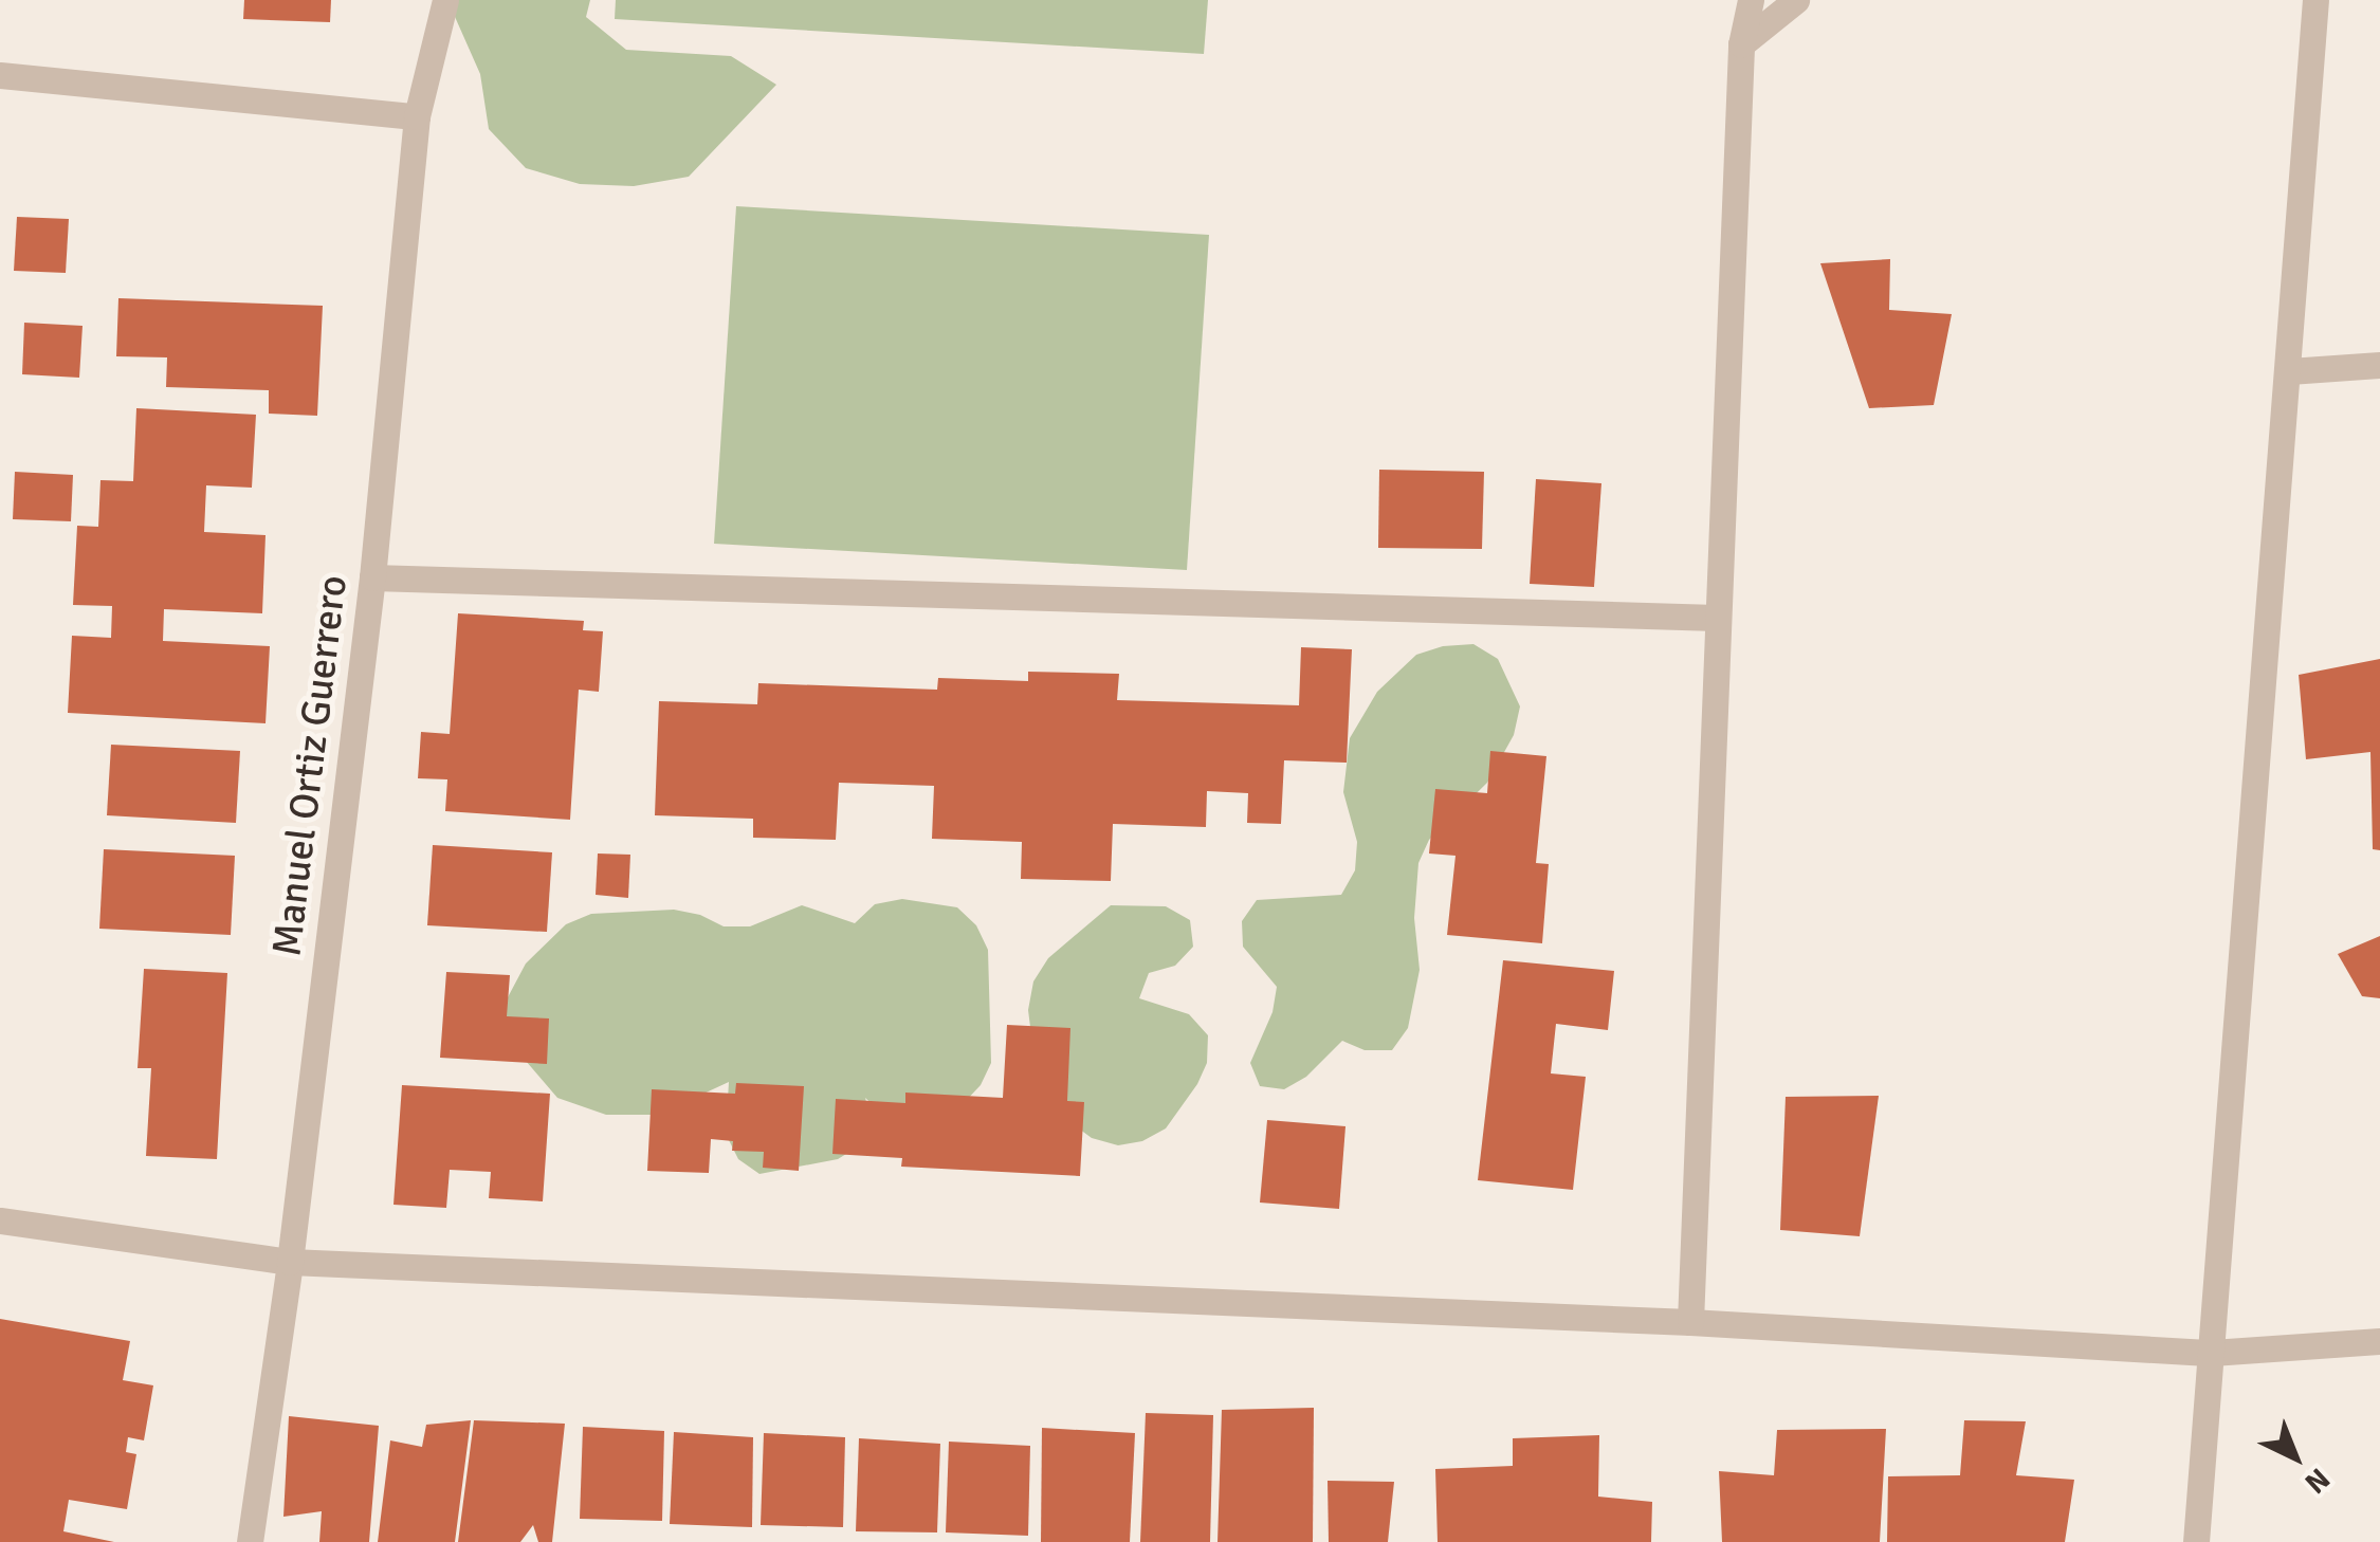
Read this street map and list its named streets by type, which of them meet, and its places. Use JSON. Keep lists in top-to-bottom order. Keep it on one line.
{"streets":{"street":["Manuel Ortiz Guerrero"]},"north":"bottom right"}
